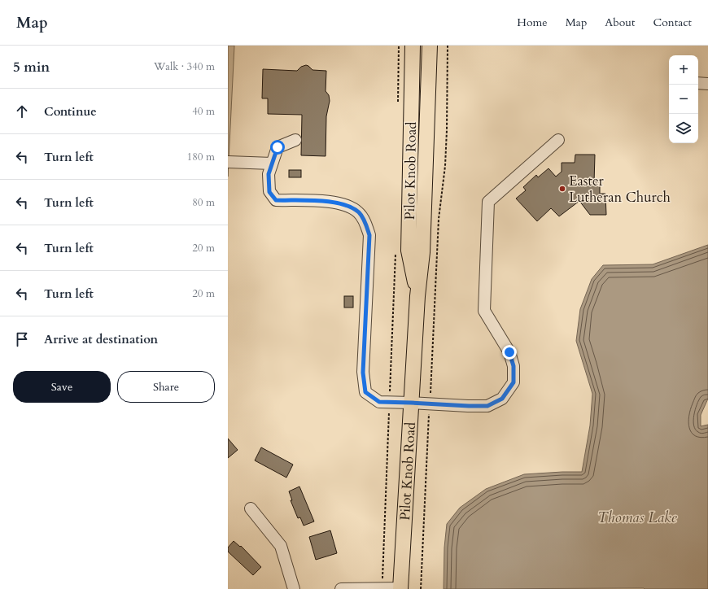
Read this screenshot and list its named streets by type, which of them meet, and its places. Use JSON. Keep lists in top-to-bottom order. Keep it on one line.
{"streets":{"main road":["Pilot Knob Road"]},"water":["Thomas Lake"],"places":["Easter Lutheran Church"],"page":{"header":"Map","nav":["Home","Map","About","Contact"],"heading":["5 min","Walk · 340 m"],"map_buttons":["+","−"],"list":[["Continue","40 m"],["Turn left","180 m"],["Turn left","80 m"],["Turn left","20 m"],["Turn left","20 m"],"Arrive at destination"],"buttons":["Save","Share"]}}
